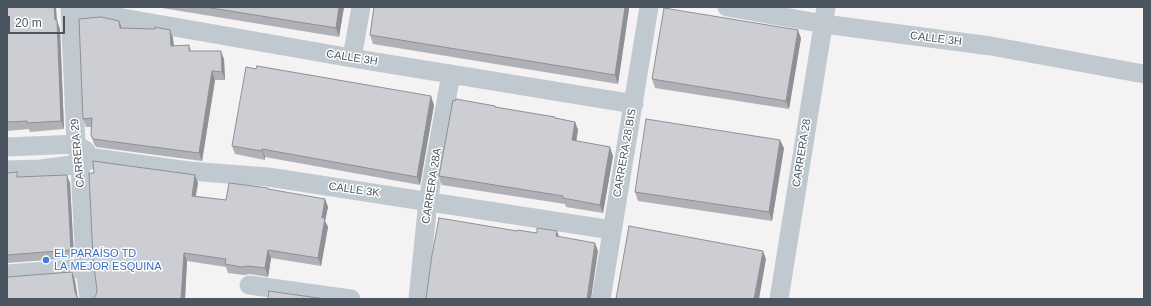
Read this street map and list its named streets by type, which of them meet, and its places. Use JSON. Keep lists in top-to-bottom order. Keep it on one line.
{"streets":{"street":["CALLE 3H","CARRERA 29","CARRERA 28 BIS","CARRERA 28","CARRERA 28A","CALLE 3K"]},"crossings":[["CALLE 3H","CARRERA 29"],["CALLE 3H","CARRERA 28 BIS"],["CALLE 3H","CARRERA 28"],["CALLE 3H","CARRERA 28A"],["CARRERA 29","CALLE 3K"],["CARRERA 28 BIS","CALLE 3K"],["CARRERA 28A","CALLE 3K"]],"places":["EL PARAÍSO TD LA MEJOR ESQUINA"],"scale_bar":"20 m"}
